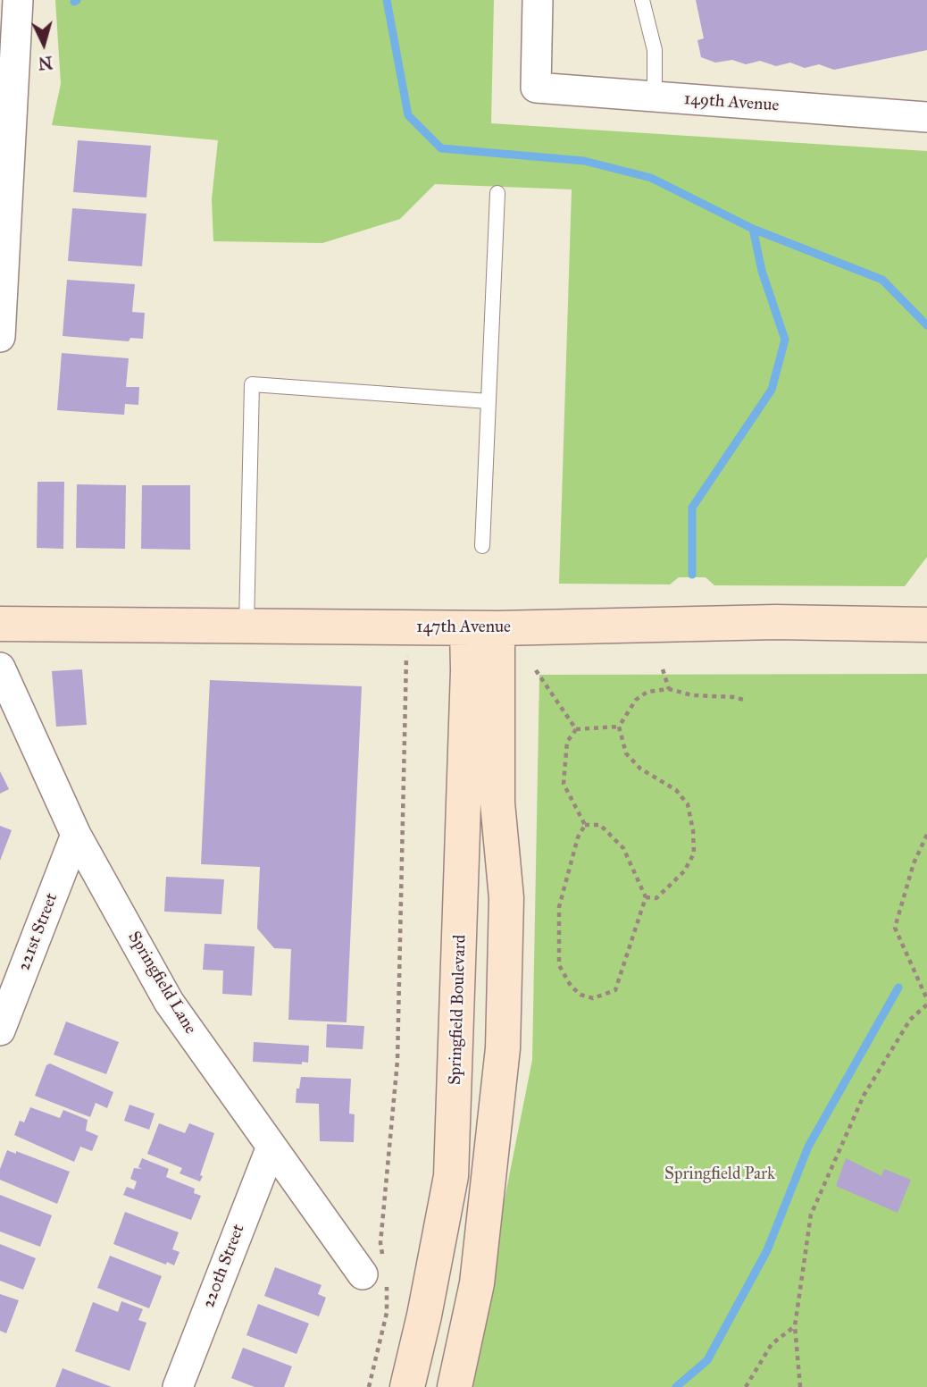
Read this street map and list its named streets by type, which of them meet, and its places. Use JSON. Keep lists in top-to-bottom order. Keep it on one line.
{"streets":{"street":["149th Avenue","147th Avenue","221st Street","Springfield Lane","Springfield Boulevard","220th Street"]},"crossings":[["147th Avenue","Springfield Boulevard"],["221st Street","Springfield Lane"],["Springfield Lane","220th Street"]],"parks":["Springfield Park"],"north":"bottom"}
